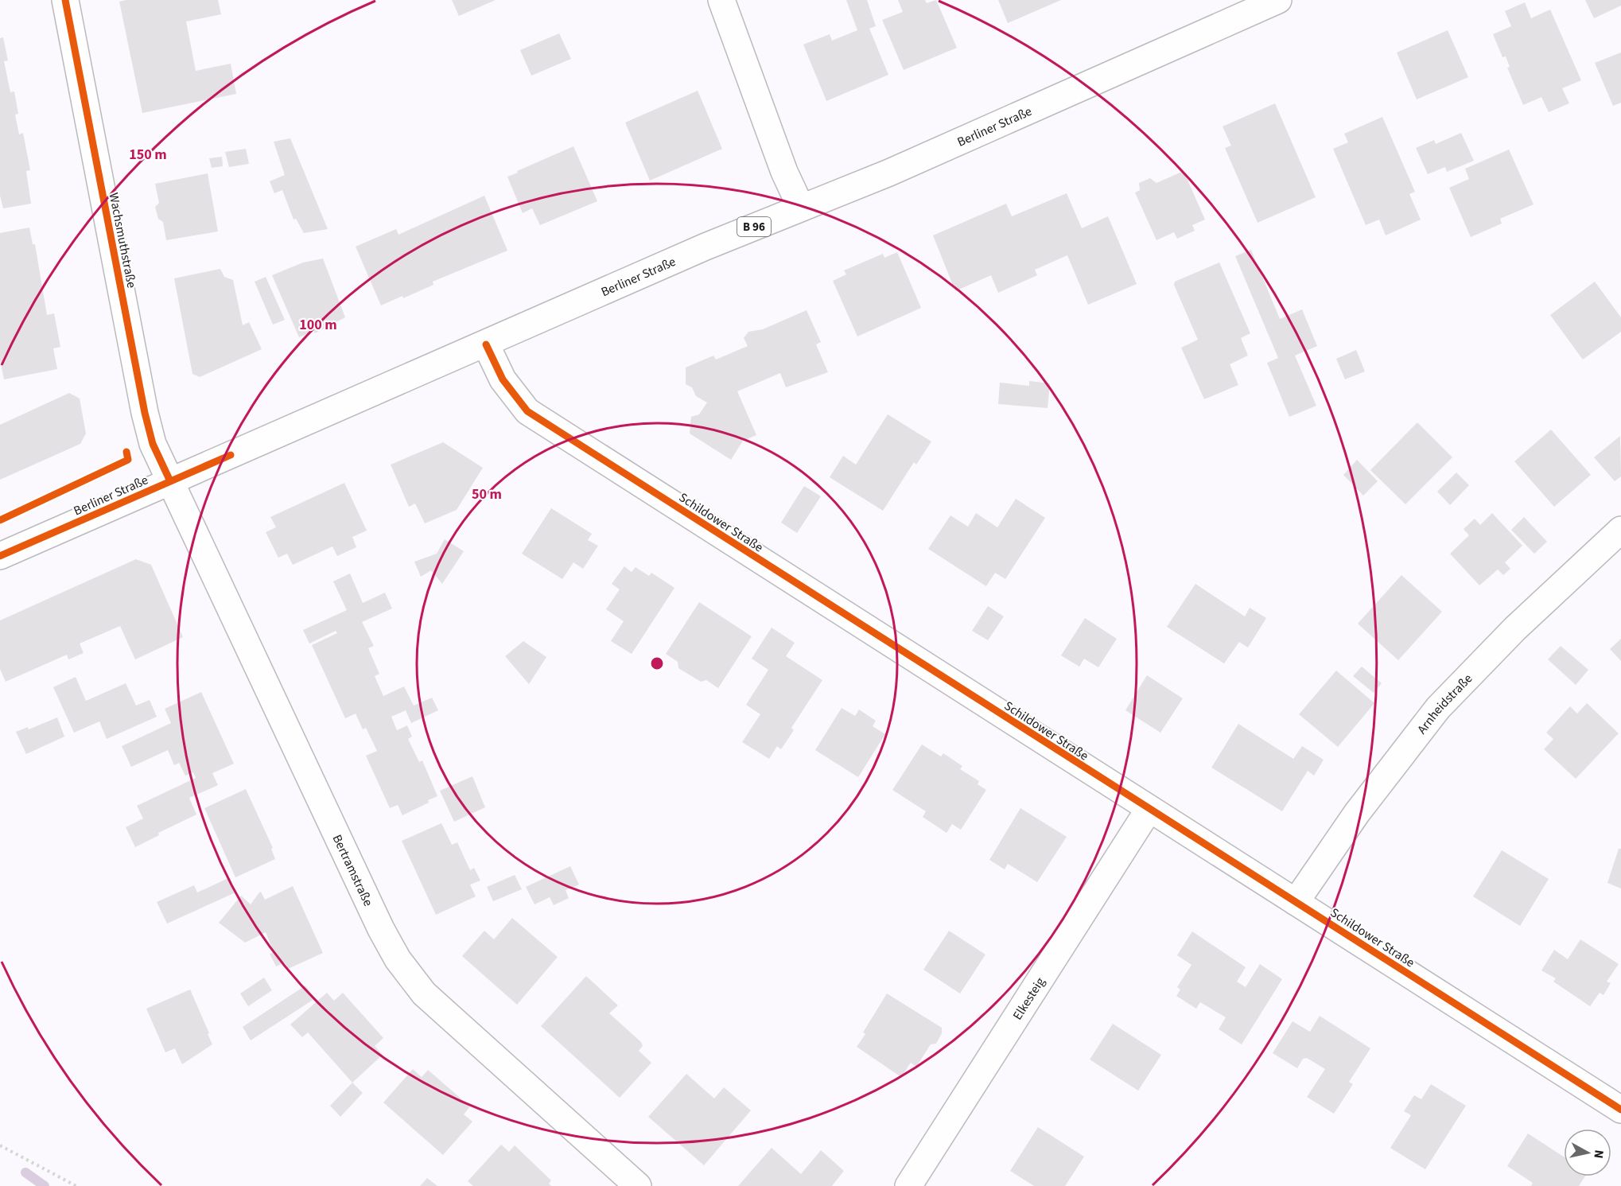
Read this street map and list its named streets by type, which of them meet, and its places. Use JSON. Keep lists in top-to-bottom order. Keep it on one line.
{"streets":{"street":["Berliner Straße","B 96","Wachsmuthstraße","Schildower Straße","Arnheidstraße","Bertramstraße","Elkesteig"]},"crossings":[["Berliner Straße","Wachsmuthstraße"],["Berliner Straße","Schildower Straße"],["Berliner Straße","Bertramstraße"],["Wachsmuthstraße","Bertramstraße"],["Schildower Straße","Arnheidstraße"],["Schildower Straße","Elkesteig"]],"north":"right","rings":["150 m","100 m","50 m"]}
